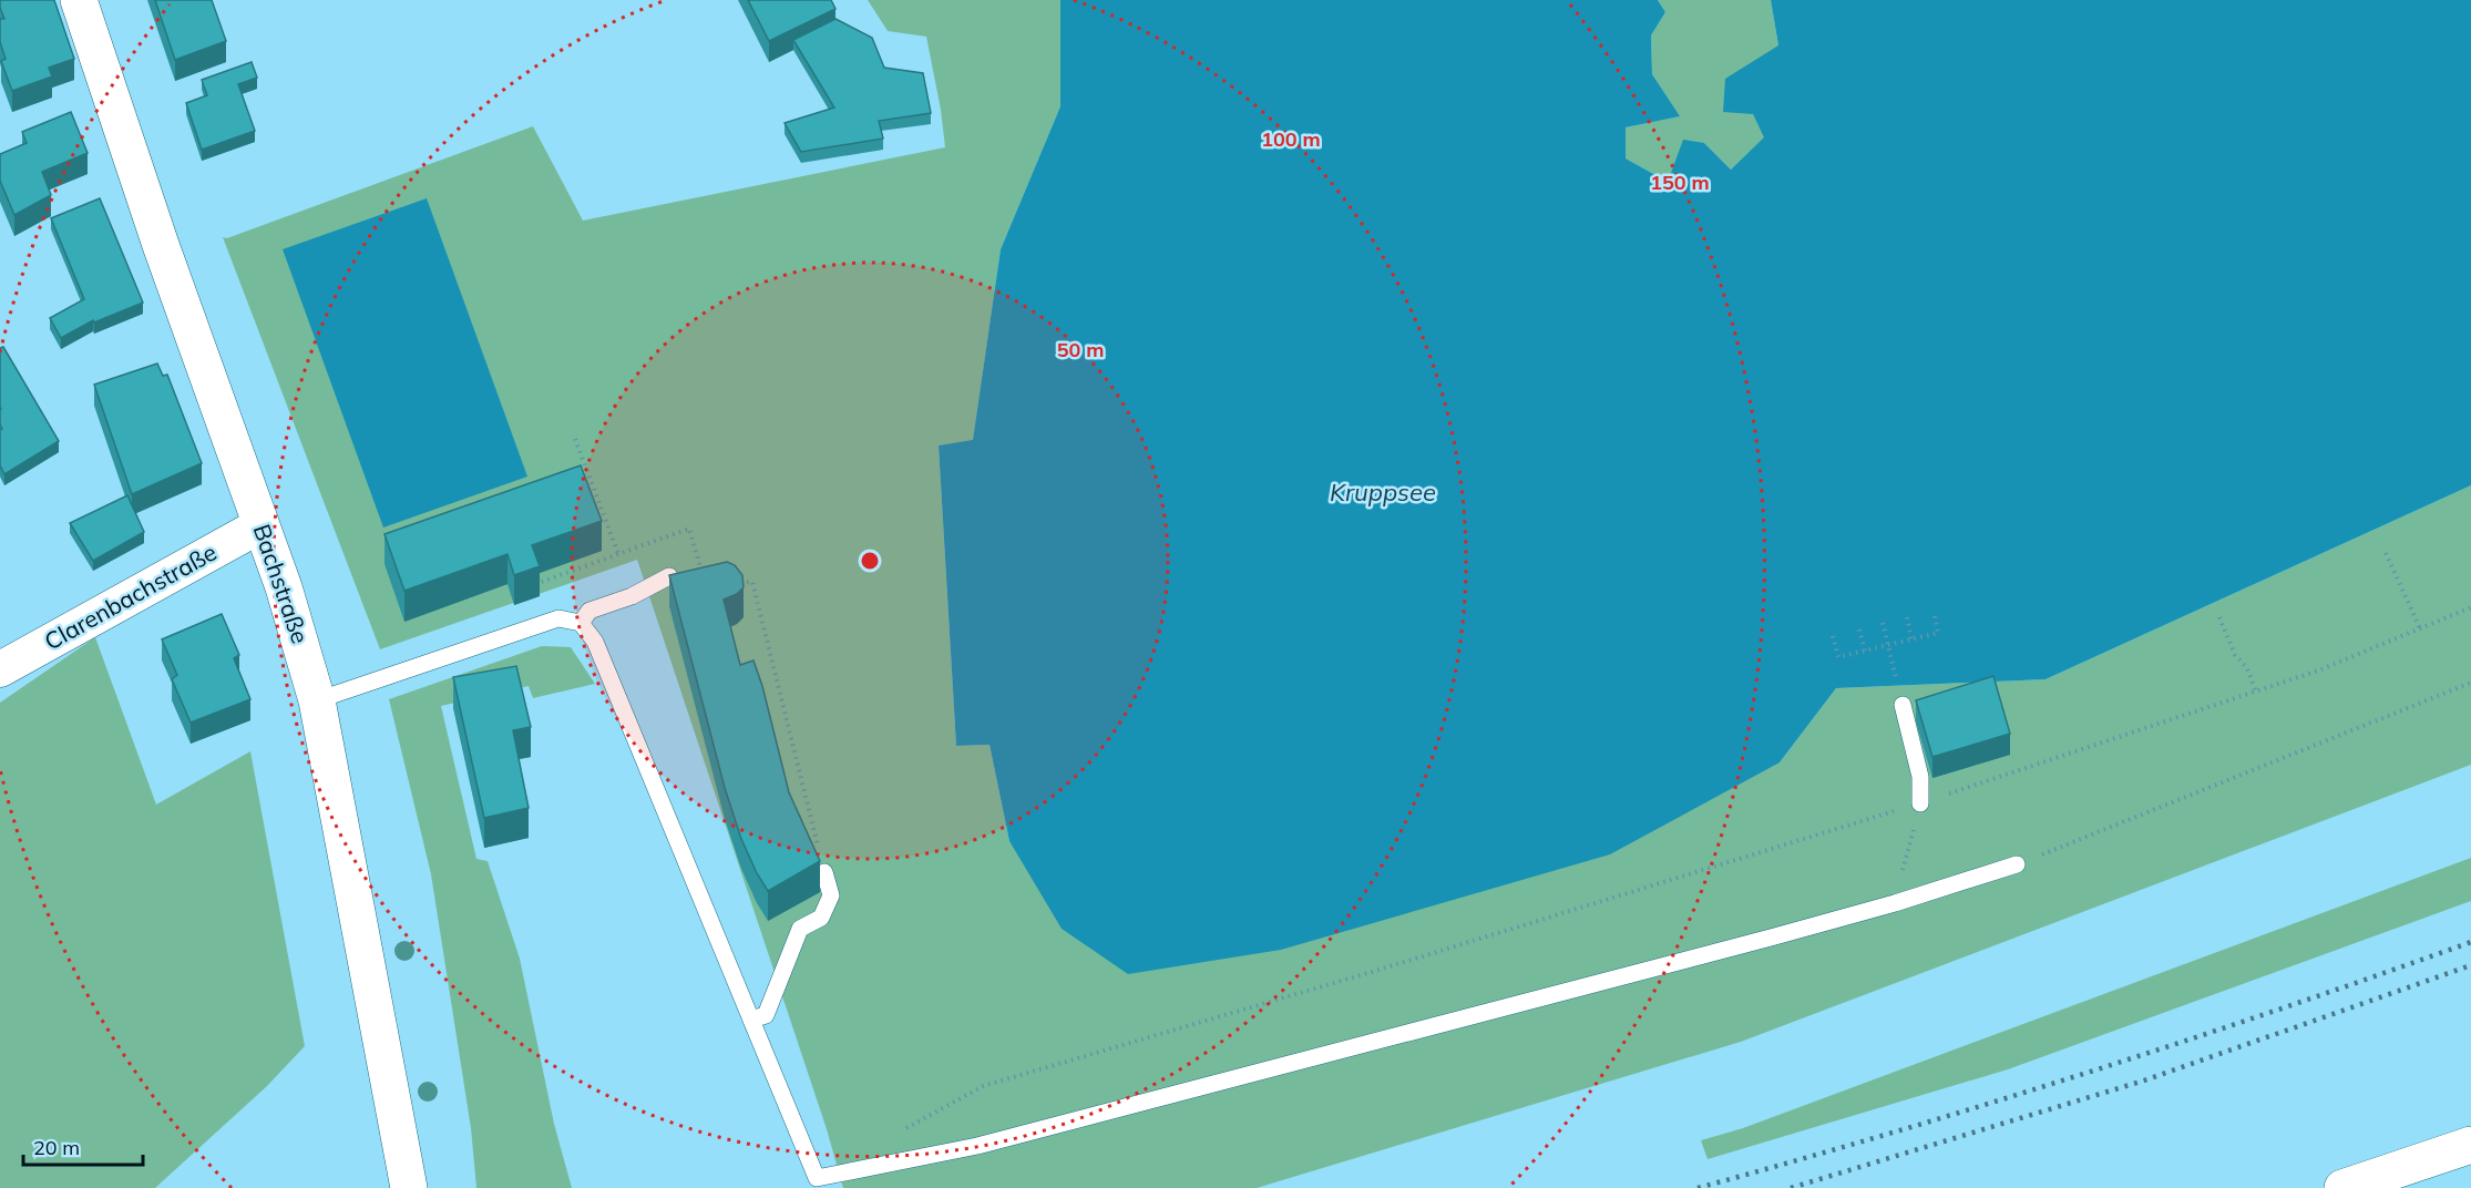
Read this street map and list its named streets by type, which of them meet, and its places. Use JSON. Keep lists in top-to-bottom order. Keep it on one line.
{"streets":{"street":["Bachstraße","Clarenbachstraße"]},"crossings":[["Bachstraße","Clarenbachstraße"]],"water":["Kruppsee"],"scale_bar":"20 m","rings":["100 m","150 m","50 m"]}
